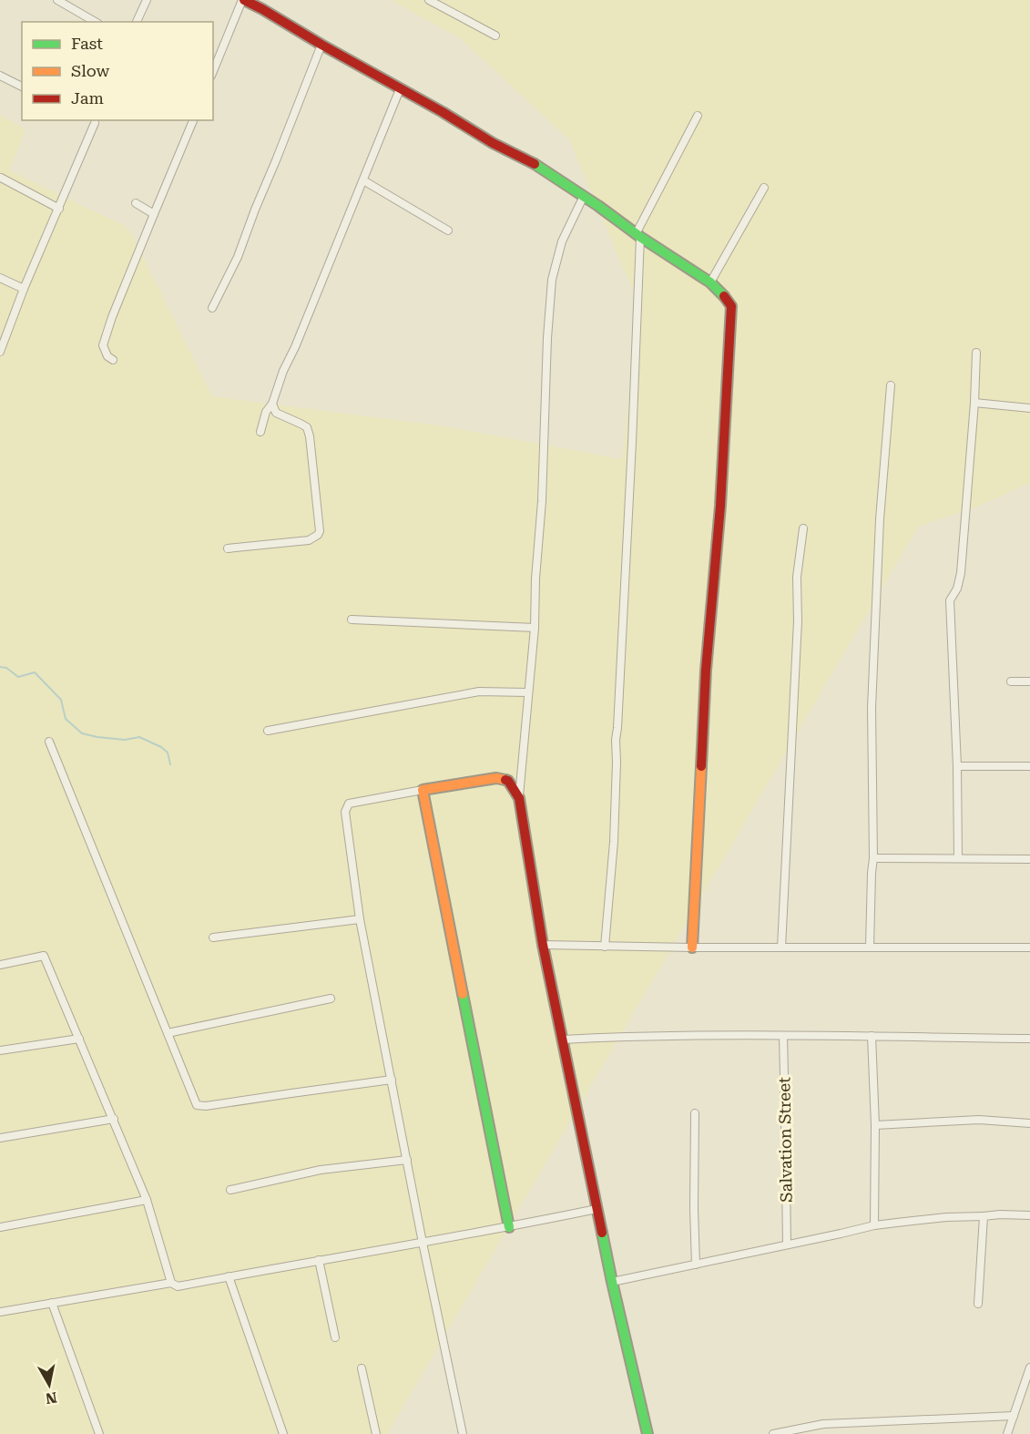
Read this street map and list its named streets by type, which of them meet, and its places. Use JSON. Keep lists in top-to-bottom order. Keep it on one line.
{"streets":{"street":["Salvation Street"]},"legend":["Fast","Slow","Jam"],"north":"bottom"}
